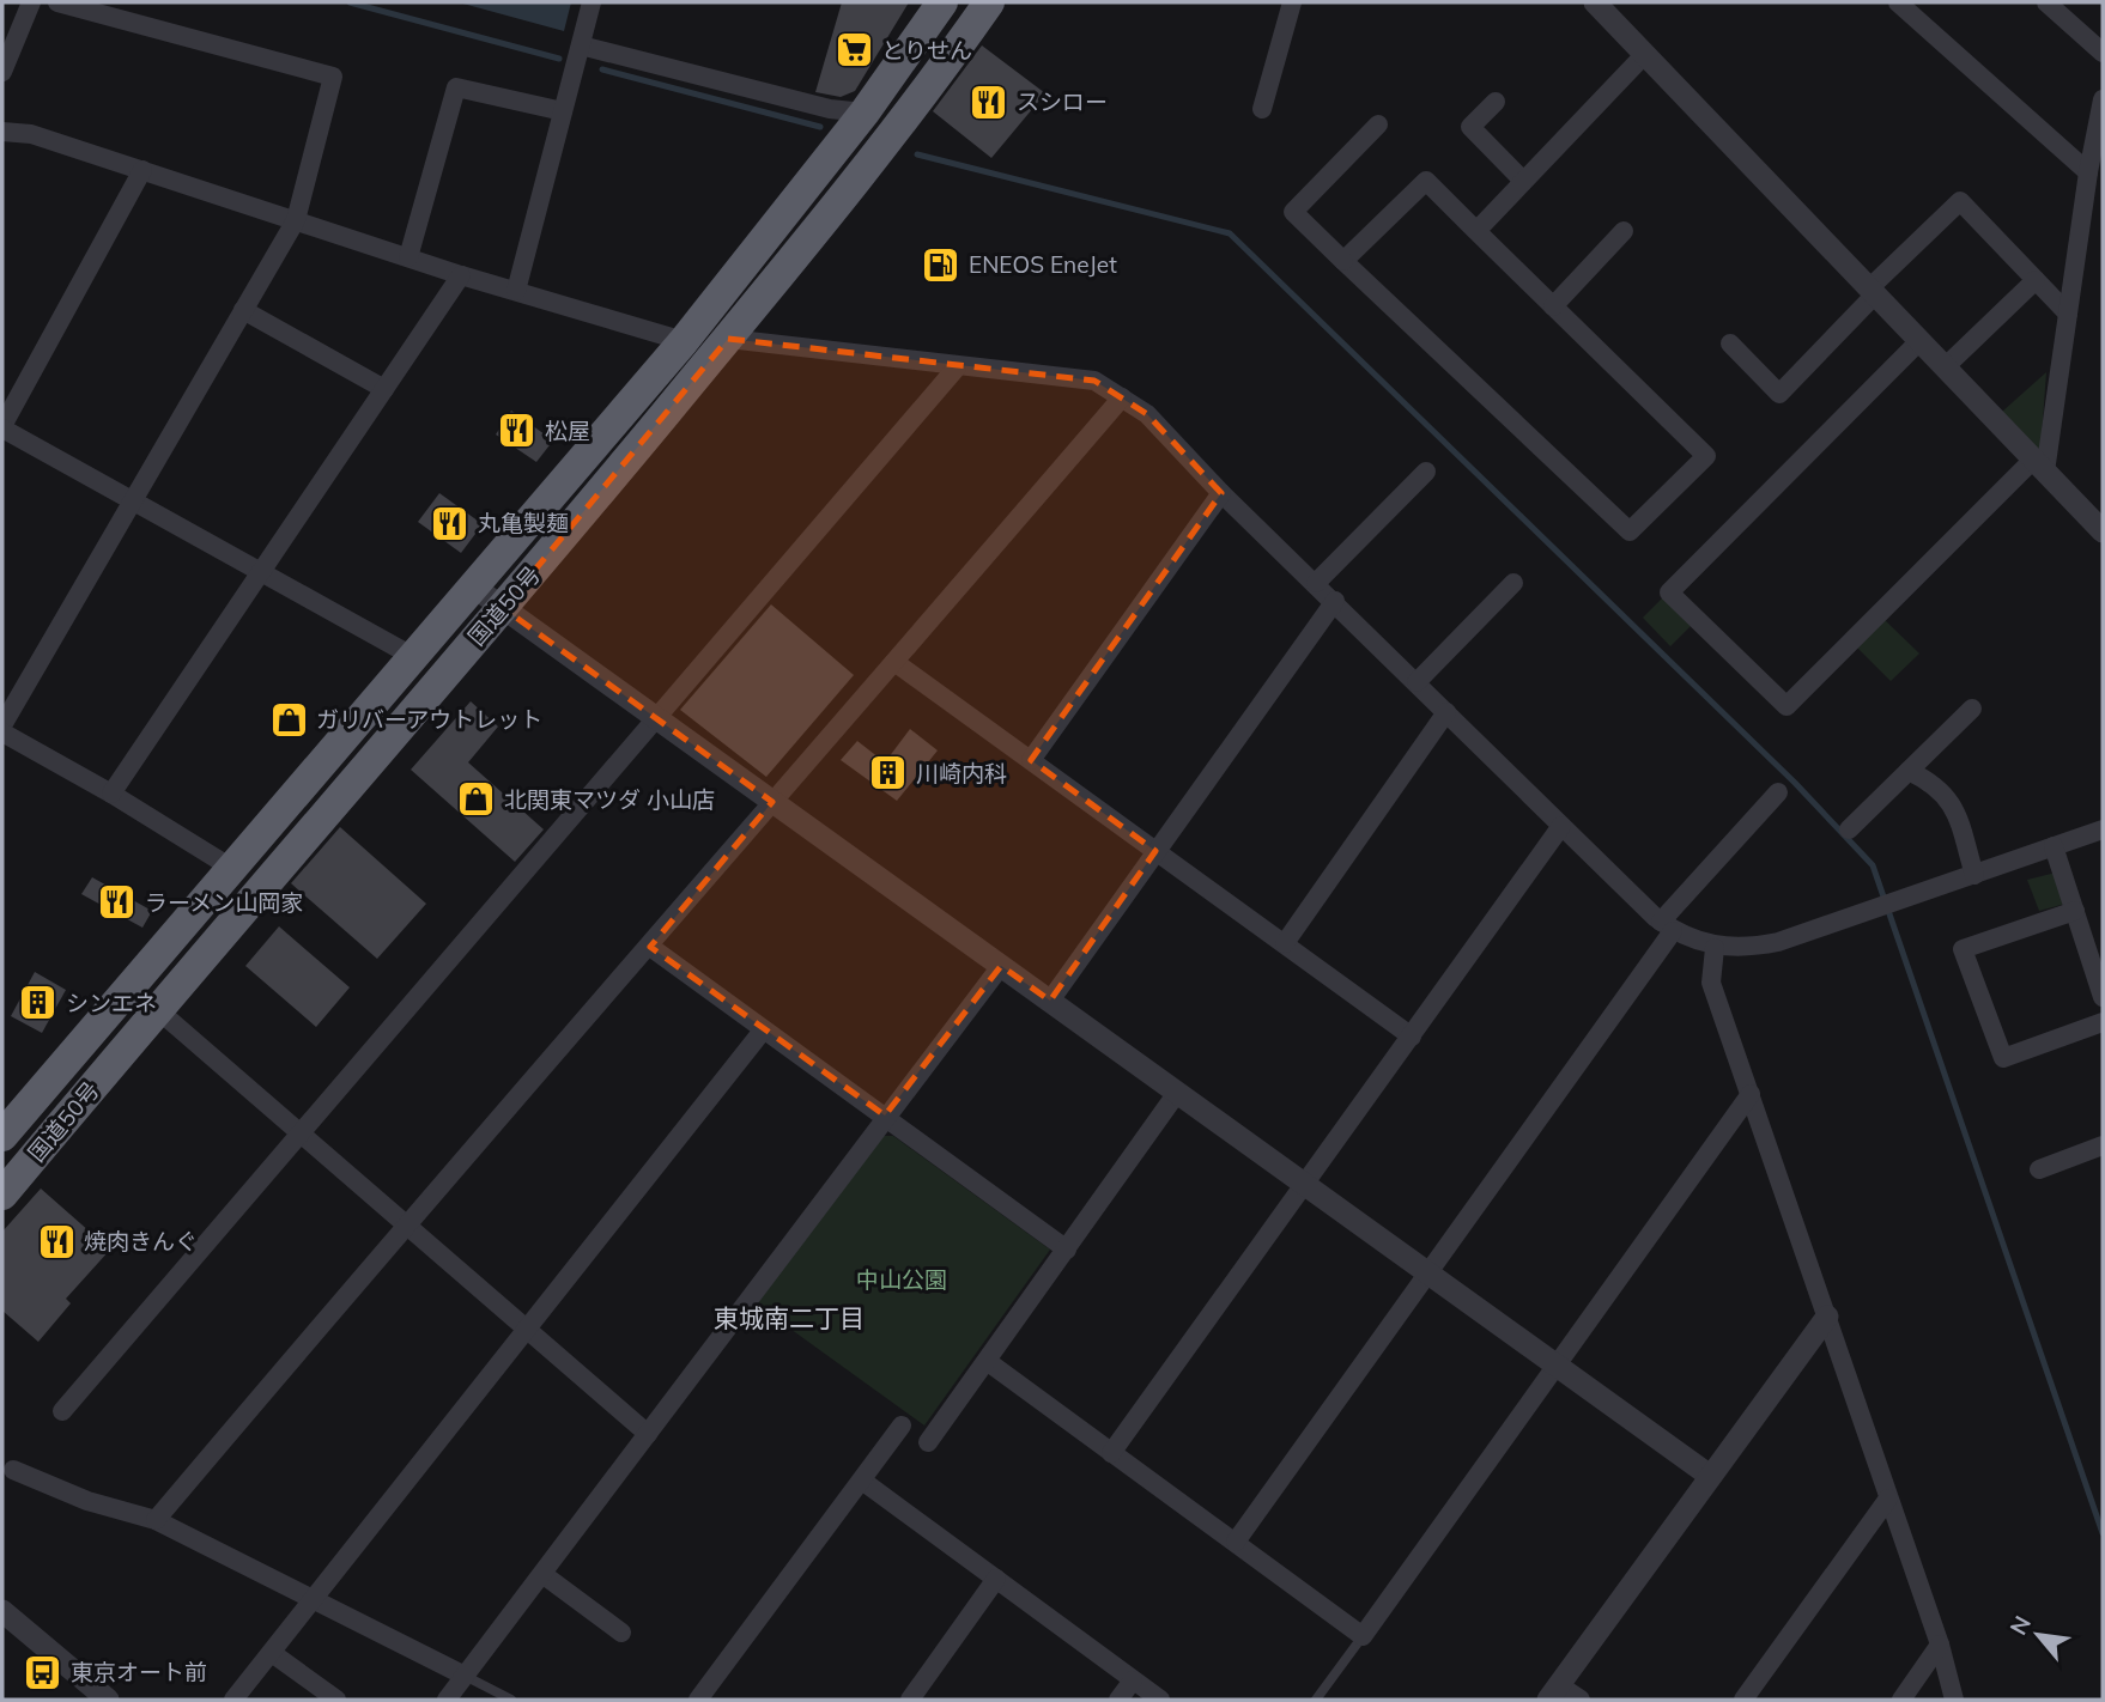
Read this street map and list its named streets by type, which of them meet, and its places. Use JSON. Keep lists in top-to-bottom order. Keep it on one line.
{"streets":{"highway":["国道50号"]},"districts":["東城南二丁目"],"parks":["中山公園"],"places":{"supermarket":["とりせん"],"restaurant":["スシロー","松屋","丸亀製麺","ラーメン山岡家","焼肉きんぐ"],"fuel station":["ENEOS EneJet"],"shop":["ガリバーアウトレット","北関東マツダ 小山店"],"building":["川崎内科","シンエネ"],"bus stop":["東京オート前"]},"north":"top left"}
